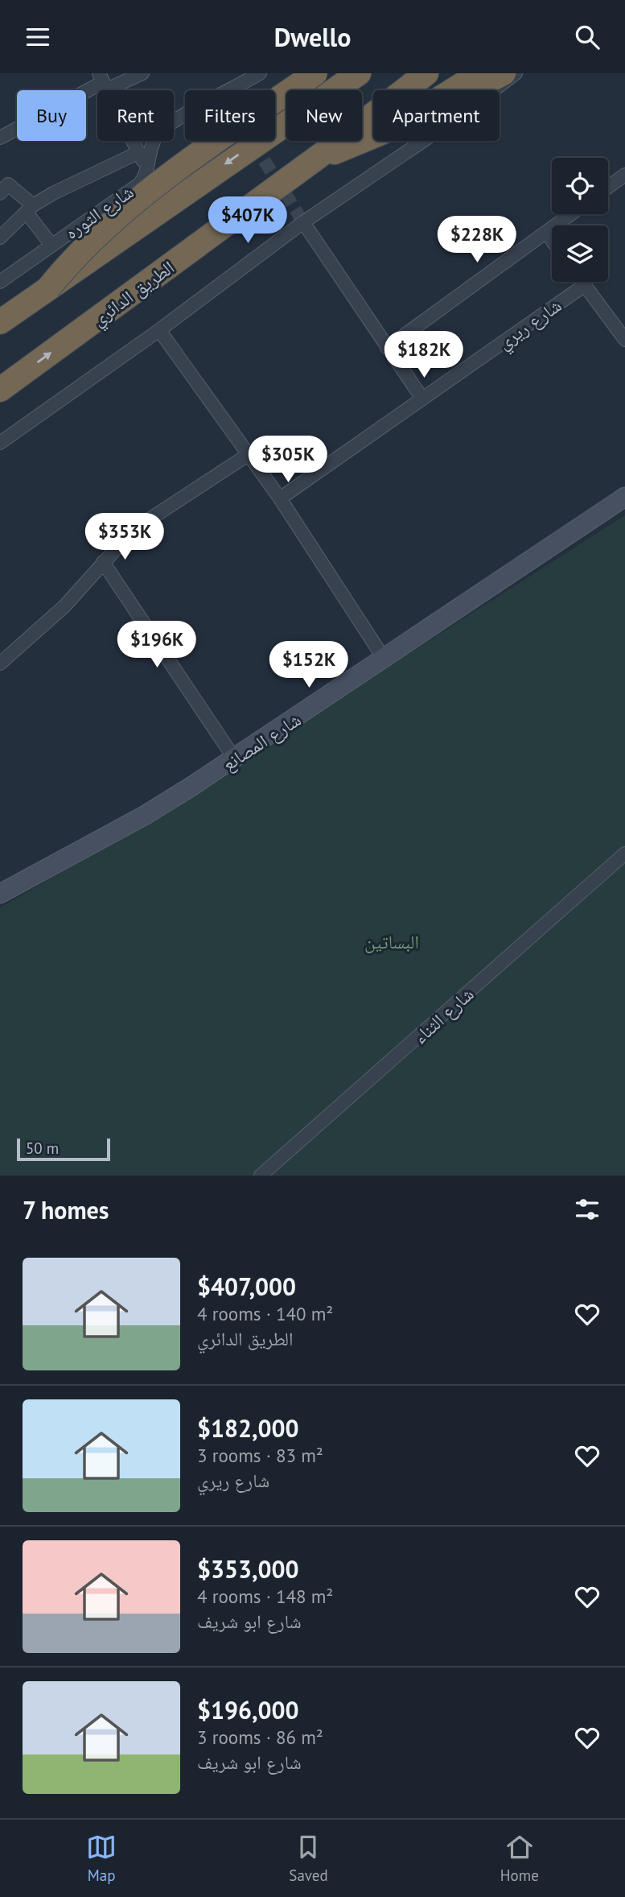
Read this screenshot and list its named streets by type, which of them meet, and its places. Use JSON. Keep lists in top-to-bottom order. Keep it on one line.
{"streets":{"highway":["الطريق الدائري"],"street":["شارع الثوره","شارع ريري","شارع المصانع","شارع الثناء"]},"parks":["البساتين"],"scale_bar":"50 m","page":{"header":"Dwello","chip":["Buy","Rent","Filters","New","Apartment"],"price":["$407K","$228K","$182K","$305K","$353K","$196K","$152K"],"scale":"50 m","heading":"7 homes","list":[{"name":"$407,000","note":"4 rooms · 140 m² · الطريق الدائري"},{"name":"$182,000","note":"3 rooms · 83 m² · شارع ريري"},{"name":"$353,000","note":"4 rooms · 148 m² · شارع ابو شريف"},{"name":"$196,000","note":"3 rooms · 86 m² · شارع ابو شريف"}],"tabs":["Map","Saved","Home"]}}
